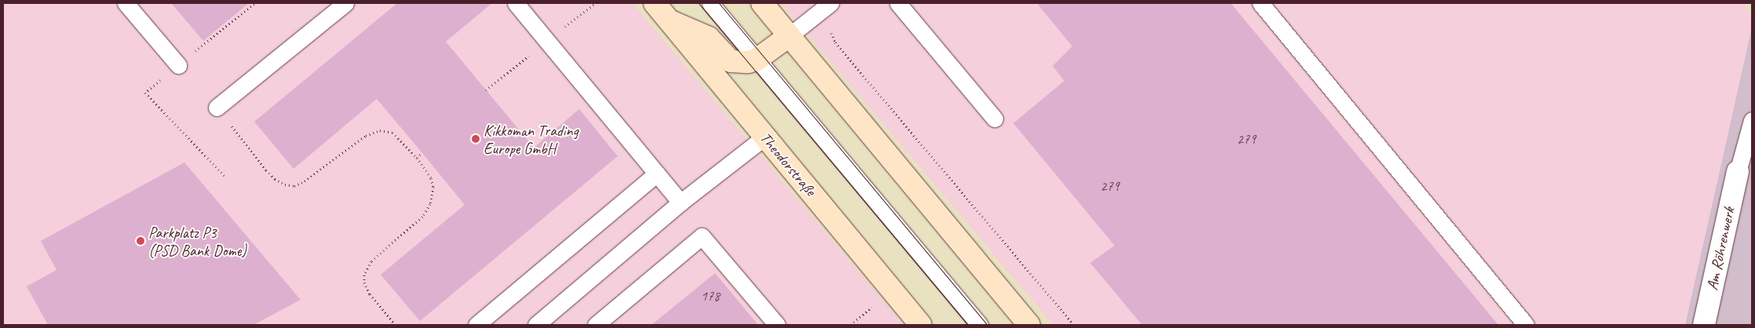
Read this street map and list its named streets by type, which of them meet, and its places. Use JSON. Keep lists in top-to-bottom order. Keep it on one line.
{"streets":{"main road":["Theodorstraße"],"street":["Am Röhrenwerk"]},"places":["Kikkoman Trading Europe GmbH","Parkplatz P3 (PSD Bank Dome)"],"house_numbers":["279","279","178"]}
